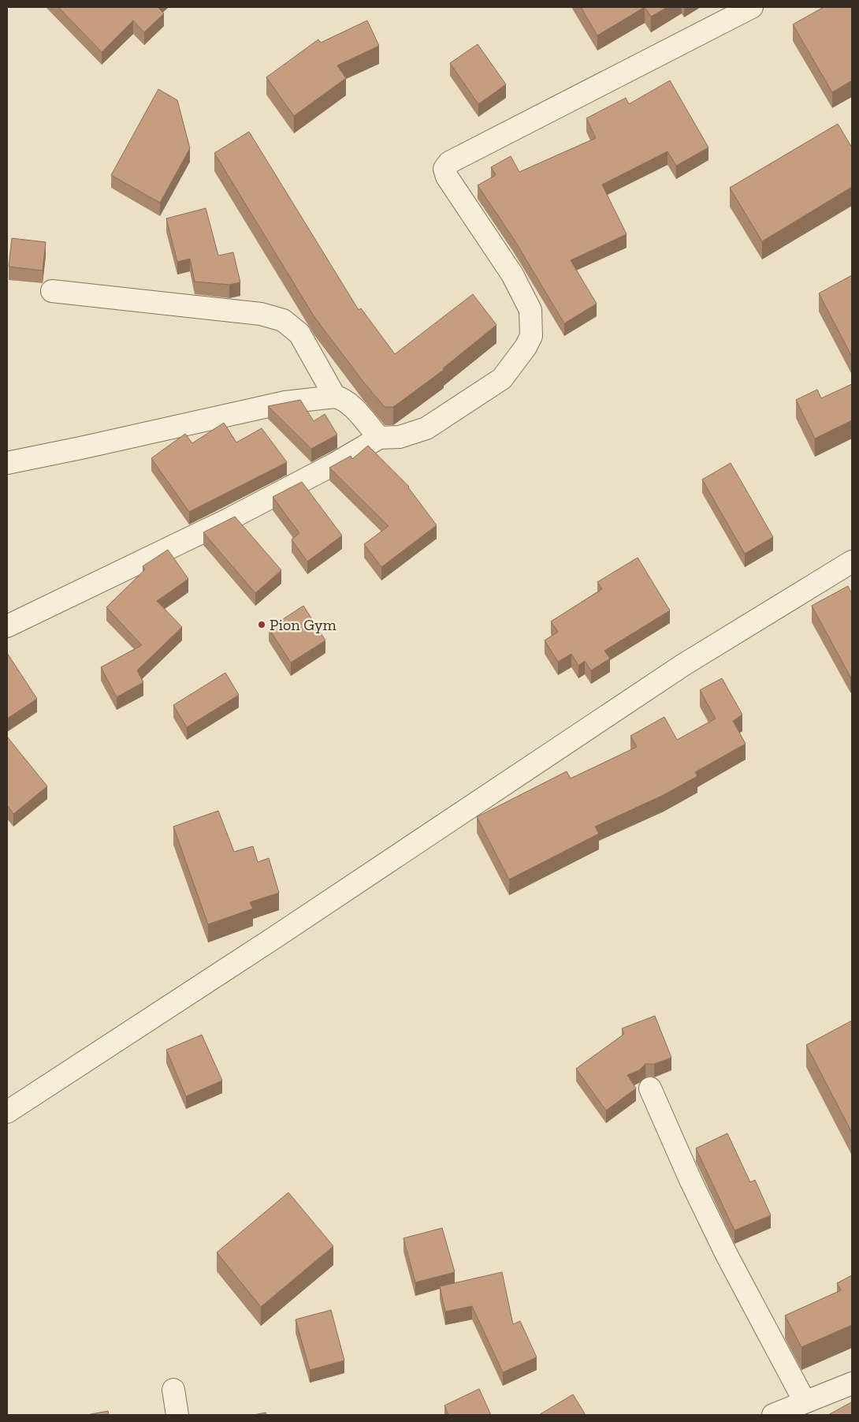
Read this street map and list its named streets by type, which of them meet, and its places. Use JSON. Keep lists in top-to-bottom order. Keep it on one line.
{"places":["Pion Gym"]}
